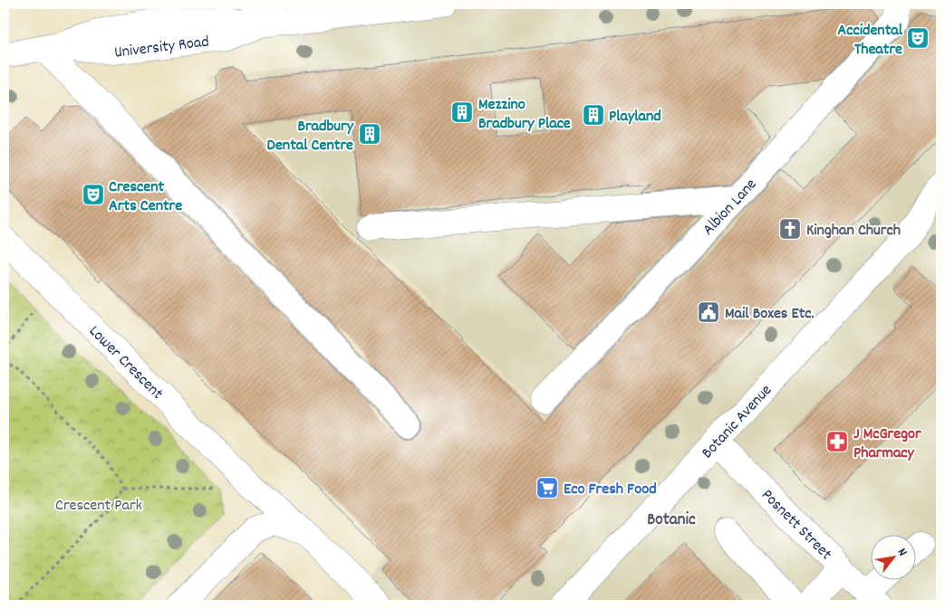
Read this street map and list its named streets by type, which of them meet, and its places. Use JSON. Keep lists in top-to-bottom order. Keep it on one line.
{"streets":{"street":["University Road","Albion Lane","Lower Crescent","Botanic Avenue","Posnett Street"]},"crossings":[["Botanic Avenue","Posnett Street"]],"districts":["Botanic"],"parks":["Crescent Park"],"places":{"theatre":["Accidental Theatre","Crescent Arts Centre"],"building":["Mezzino Bradbury Place","Playland","Bradbury Dental Centre"],"church":["Kinghan Church"],"public building":["Mail Boxes Etc."],"pharmacy":["J McGregor Pharmacy"],"supermarket":["Eco Fresh Food"]},"north":"top right"}
